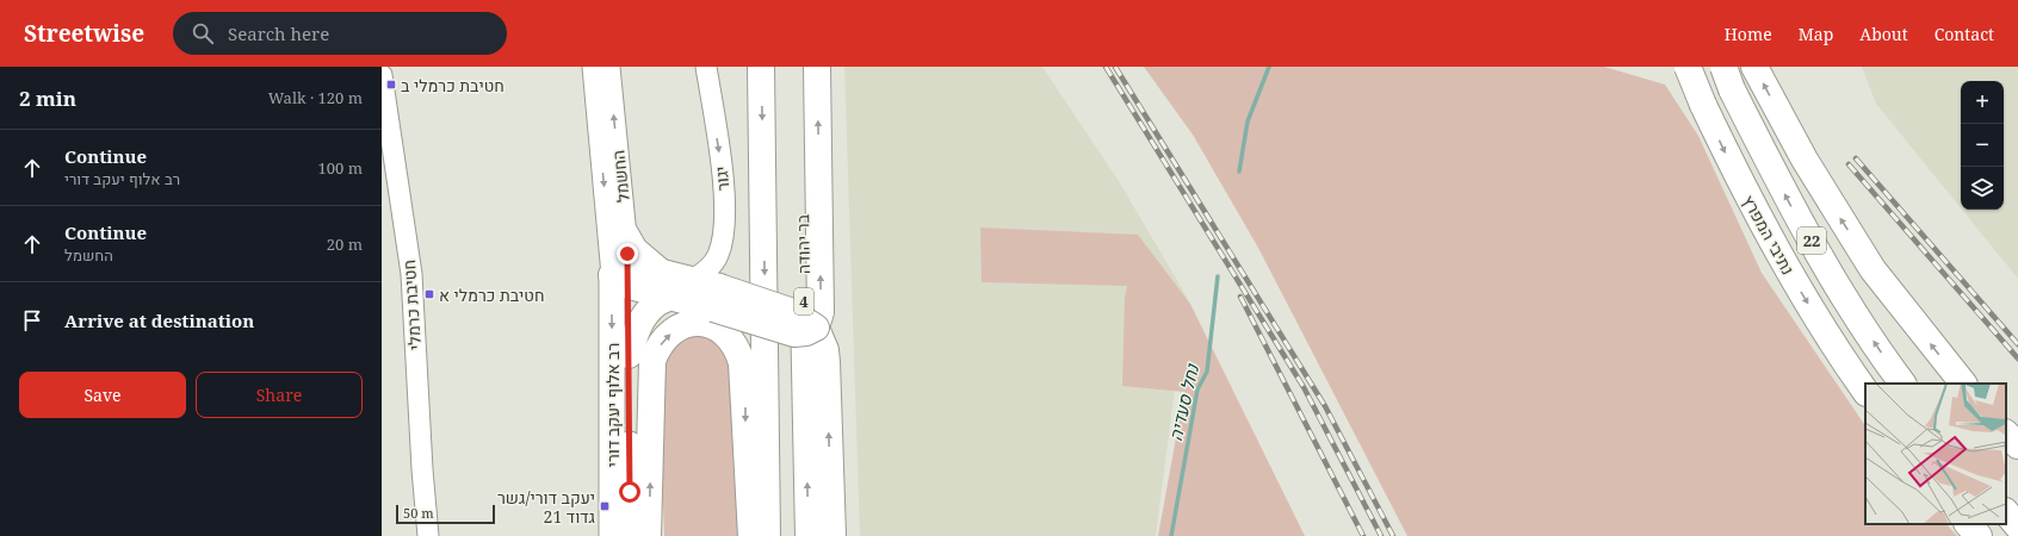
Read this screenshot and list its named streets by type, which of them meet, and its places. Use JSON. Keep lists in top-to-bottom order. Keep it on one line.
{"streets":{"highway":["נתיבי המפרץ","22","בר יהודה","4"],"main road":["רב אלוף יעקב דורי"],"street":["החשמל","יגור","חטיבת כרמלי"]},"crossings":[["החשמל","רב אלוף יעקב דורי"]],"one_way":["יגור"],"water":["נחל סעדיה"],"places":{"transit":["חטיבת כרמלי ב","חטיבת כרמלי א","יעקב דורי/גשר גדוד 21"]},"scale_bar":"50 m","page":{"header":"Streetwise","search":"Search here","nav":["Home","Map","About","Contact"],"heading":["2 min","Walk · 120 m"],"map_buttons":["+","−"],"list":[["Continue","רב אלוף יעקב דורי","100 m"],["Continue","החשמל","20 m"],"Arrive at destination"],"buttons":["Save","Share"],"scale":"50 m"}}
